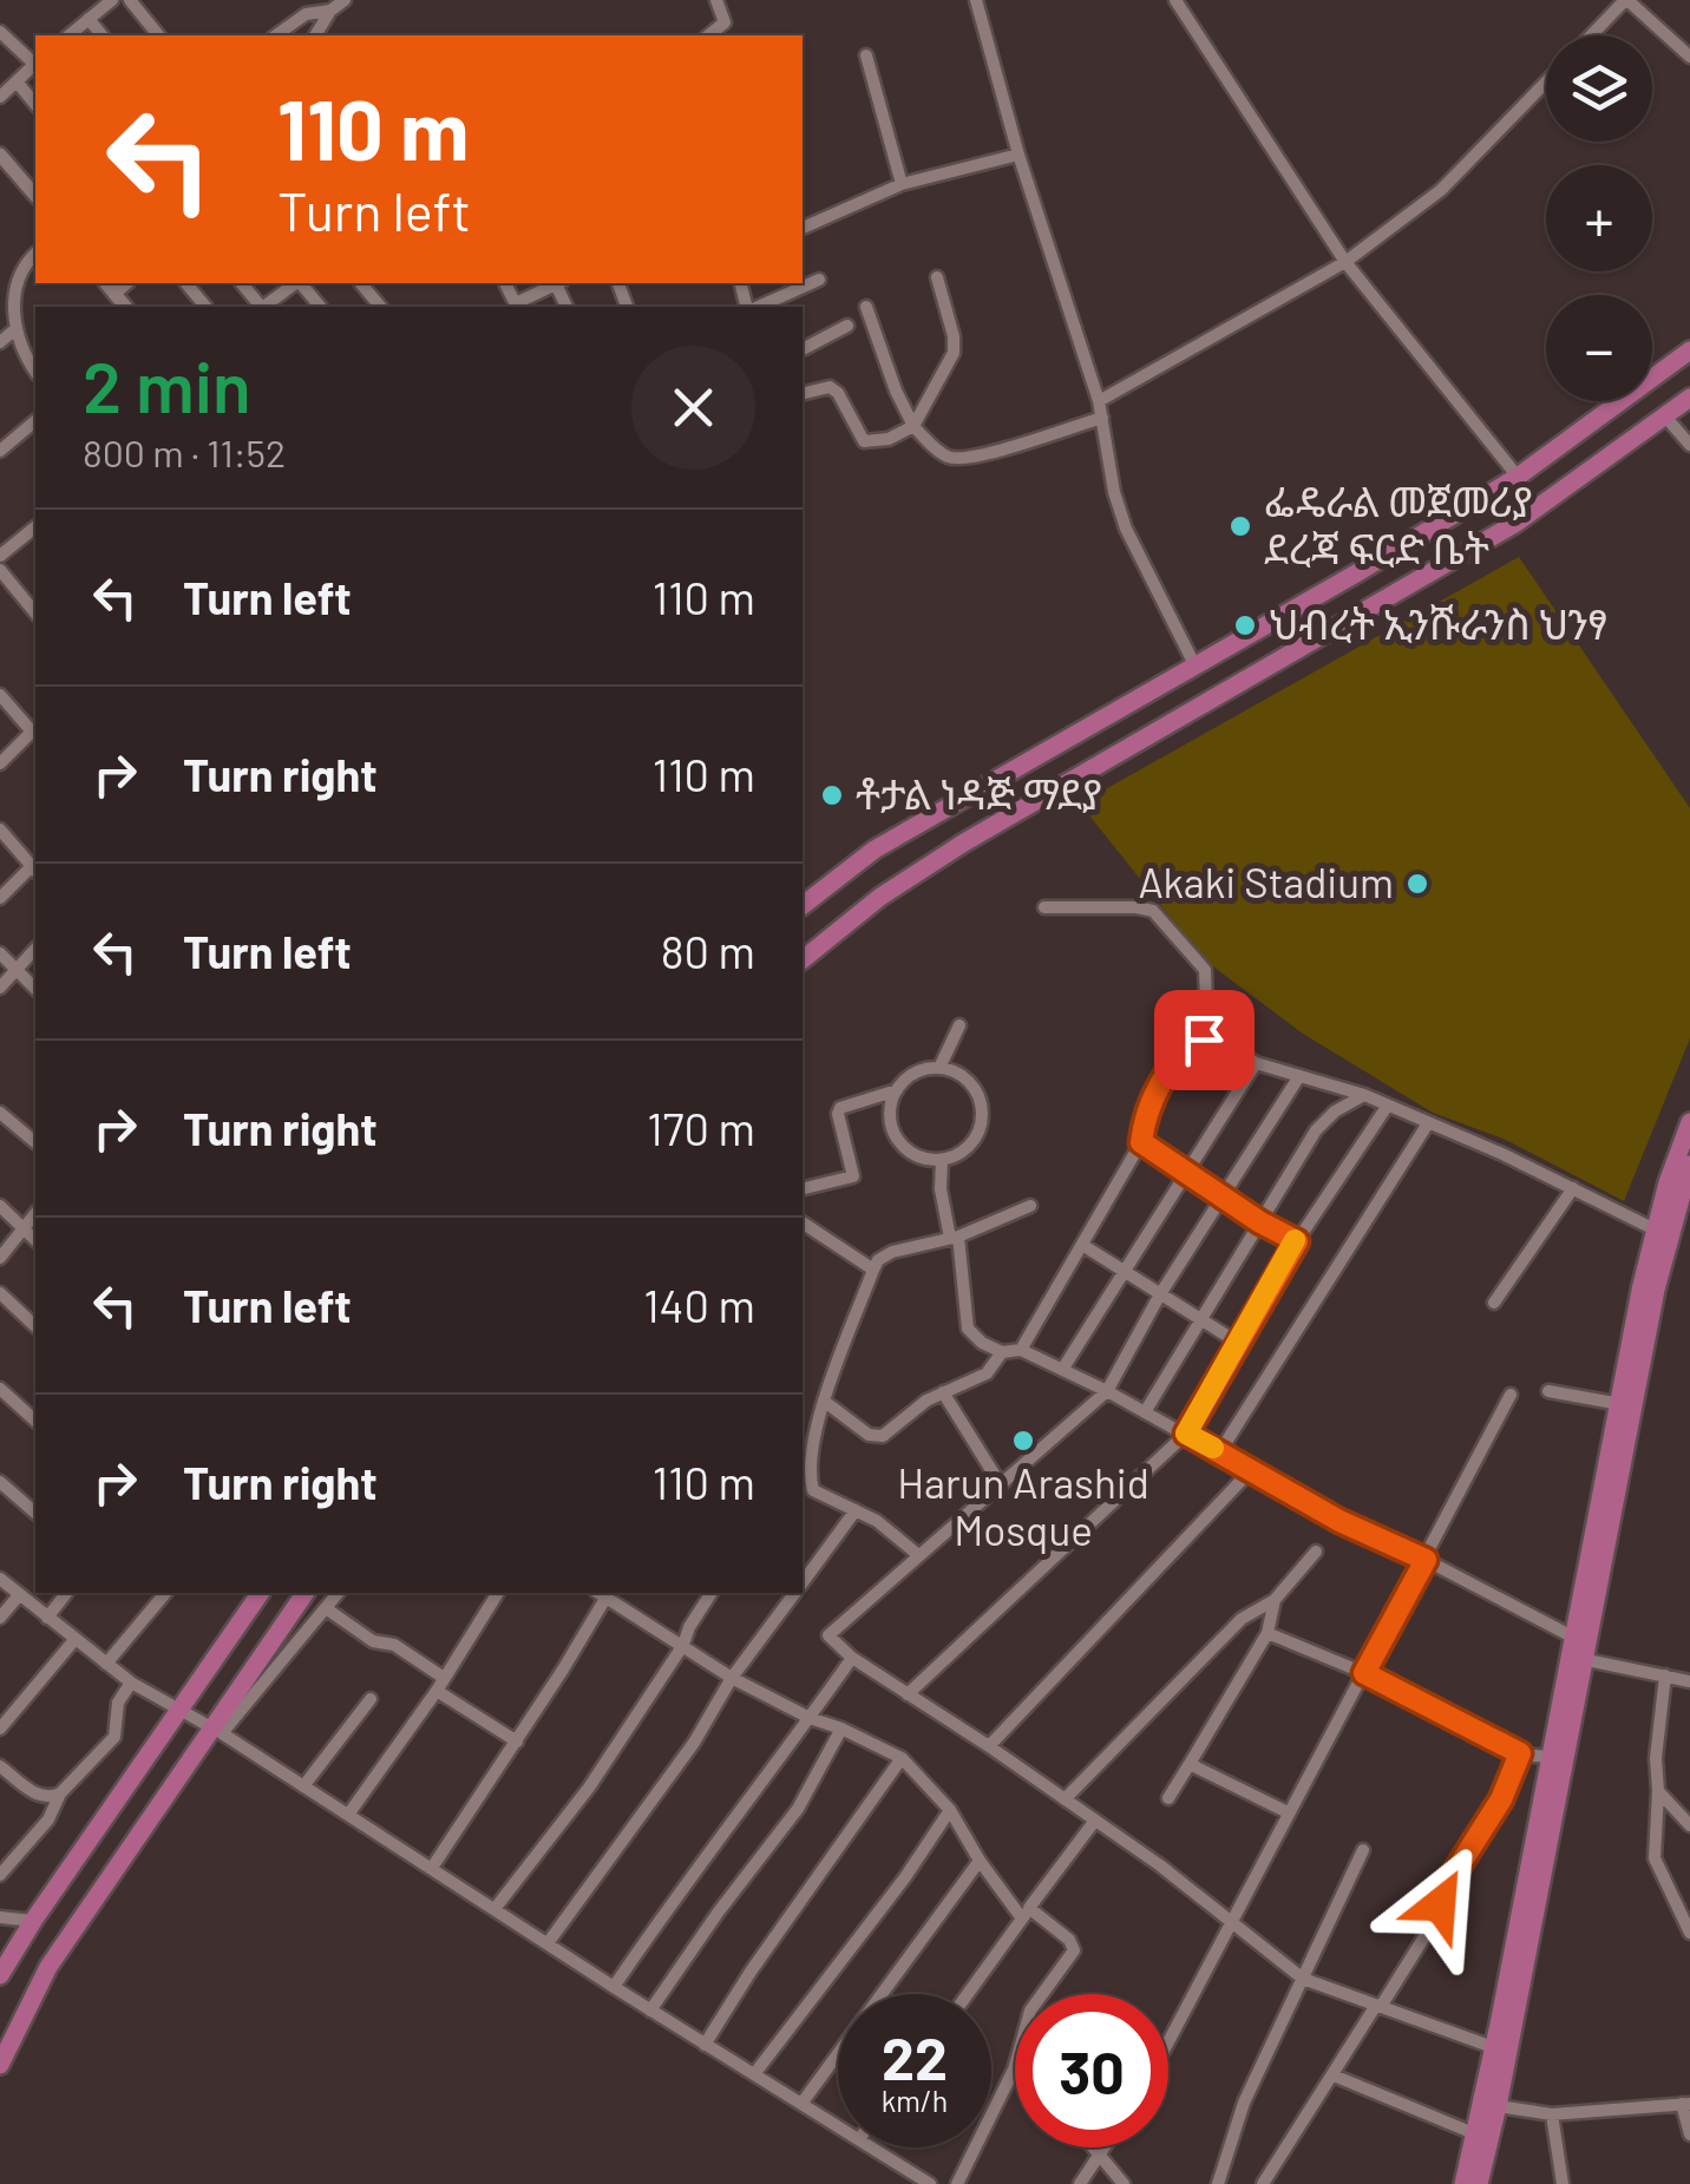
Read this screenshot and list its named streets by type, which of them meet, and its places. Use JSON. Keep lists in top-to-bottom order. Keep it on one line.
{"places":["ፌዴራል መጀመሪያ ደረጃ ፍርድ ቤት","ህብረት ኢንሹራንስ ህንፃ","ቶታል ነዳጅ ማደያ","Akaki Stadium","Harun Arashid Mosque"],"page":{"map_buttons":["+","−"],"turn":["110 m","Turn left"],"heading":["2 min","800 m · 11:52"],"list":[{"name":"Turn left","value":"110 m"},{"name":"Turn right","value":"110 m"},{"name":"Turn left","value":"80 m"},{"name":"Turn right","value":"170 m"},{"name":"Turn left","value":"140 m"},{"name":"Turn right","value":"110 m"}],"speed":"22 km/h","limit":"30"}}
